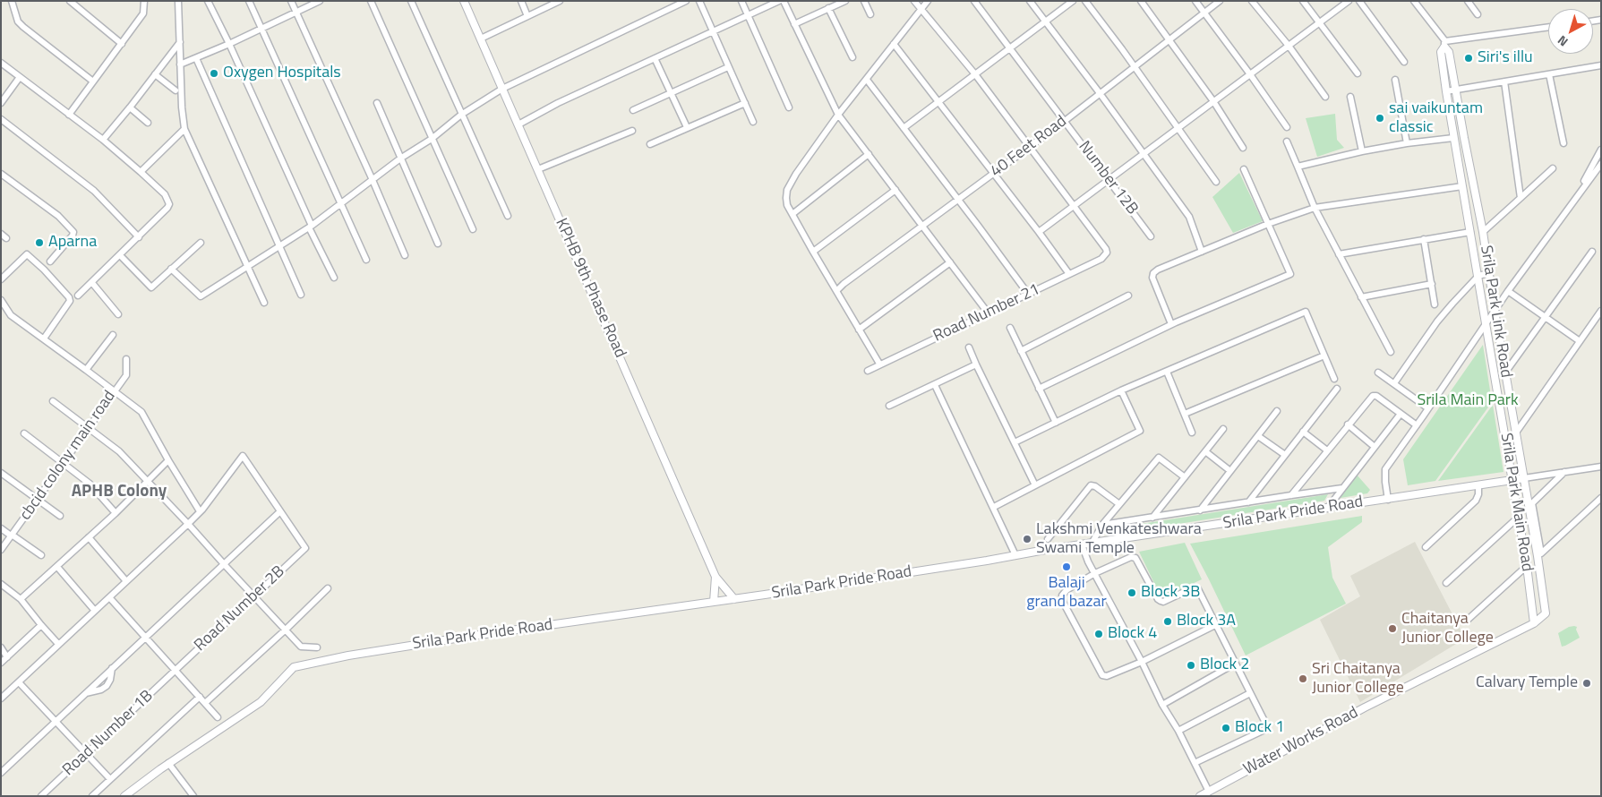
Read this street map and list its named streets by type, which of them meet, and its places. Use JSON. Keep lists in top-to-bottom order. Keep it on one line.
{"streets":{"street":["40 Feet Road","Number 12B","KPHB 9th Phase Road","Srila Park Link Road","Road Number 21","cbcid colony main road","Srila Park Main Road","Srila Park Pride Road","Road Number 2B","Road Number 1B","Water Works Road"]},"crossings":[["40 Feet Road","Number 12B"],["KPHB 9th Phase Road","Srila Park Pride Road"],["Srila Park Link Road","Srila Park Main Road"],["Srila Park Link Road","Srila Park Pride Road"],["Srila Park Link Road","Water Works Road"],["Srila Park Main Road","Srila Park Pride Road"],["Srila Park Main Road","Water Works Road"],["Road Number 2B","Road Number 1B"]],"districts":["APHB Colony"],"parks":["Srila Main Park"],"places":["Siri's illu","Oxygen Hospitals","sai vaikuntam classic","Aparna","Lakshmi Venkateshwara Swami Temple","Balaji grand bazar","Block 3B","Block 3A","Chaitanya Junior College","Block 4","Block 2","Sri Chaitanya Junior College","Calvary Temple","Block 1"],"north":"bottom left"}
